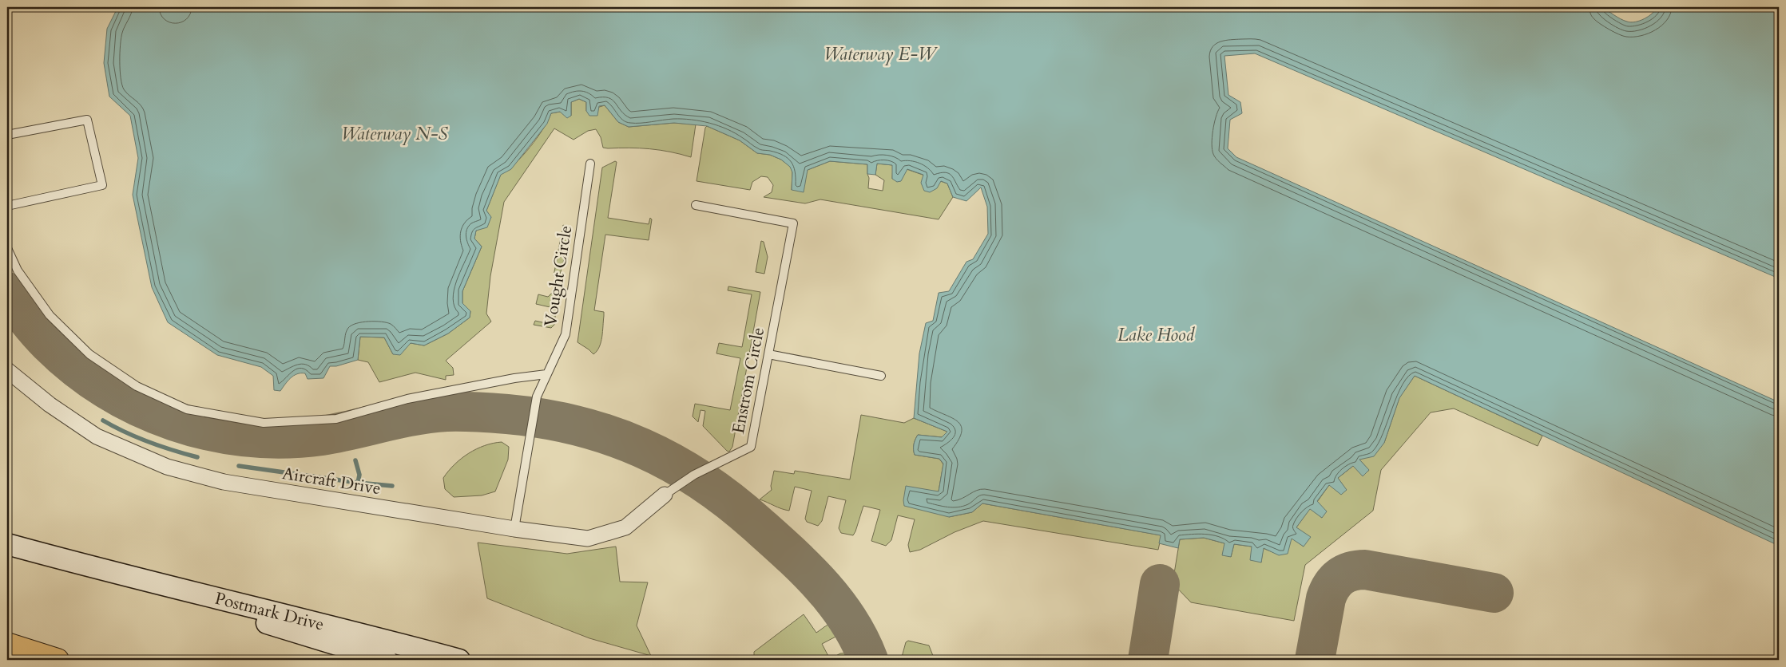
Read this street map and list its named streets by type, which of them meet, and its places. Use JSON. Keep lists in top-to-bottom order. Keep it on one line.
{"streets":{"street":["Aircraft Drive","Postmark Drive"],"lane":["Vought Circle","Enstrom Circle"]},"crossings":[["Vought Circle","Aircraft Drive"],["Enstrom Circle","Aircraft Drive"]],"water":["Waterway E-W","Waterway N-S","Lake Hood"]}
